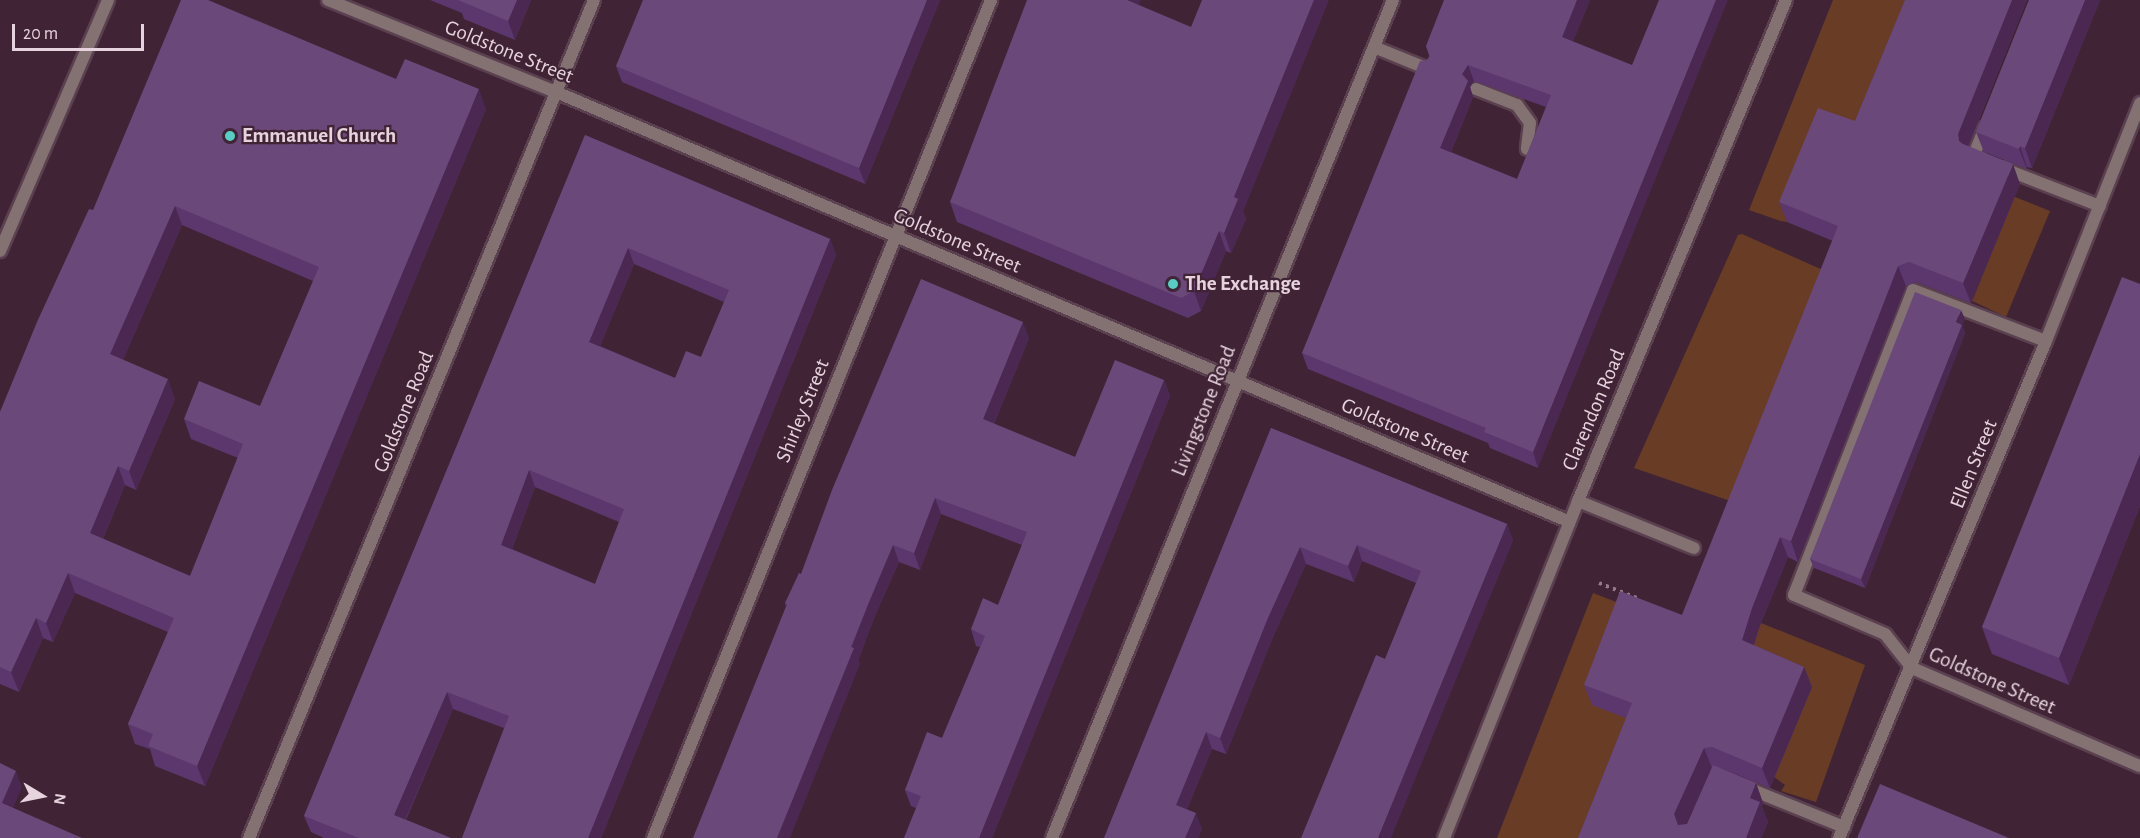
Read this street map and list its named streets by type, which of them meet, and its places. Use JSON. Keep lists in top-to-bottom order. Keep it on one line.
{"streets":{"street":["Goldstone Street","Clarendon Road","Shirley Street","Livingstone Road","Goldstone Road","Ellen Street"]},"crossings":[["Goldstone Street","Clarendon Road"],["Goldstone Street","Shirley Street"],["Goldstone Street","Livingstone Road"],["Goldstone Street","Goldstone Road"],["Goldstone Street","Ellen Street"]],"places":["Emmanuel Church","The Exchange"],"scale_bar":"20 m","north":"right"}
